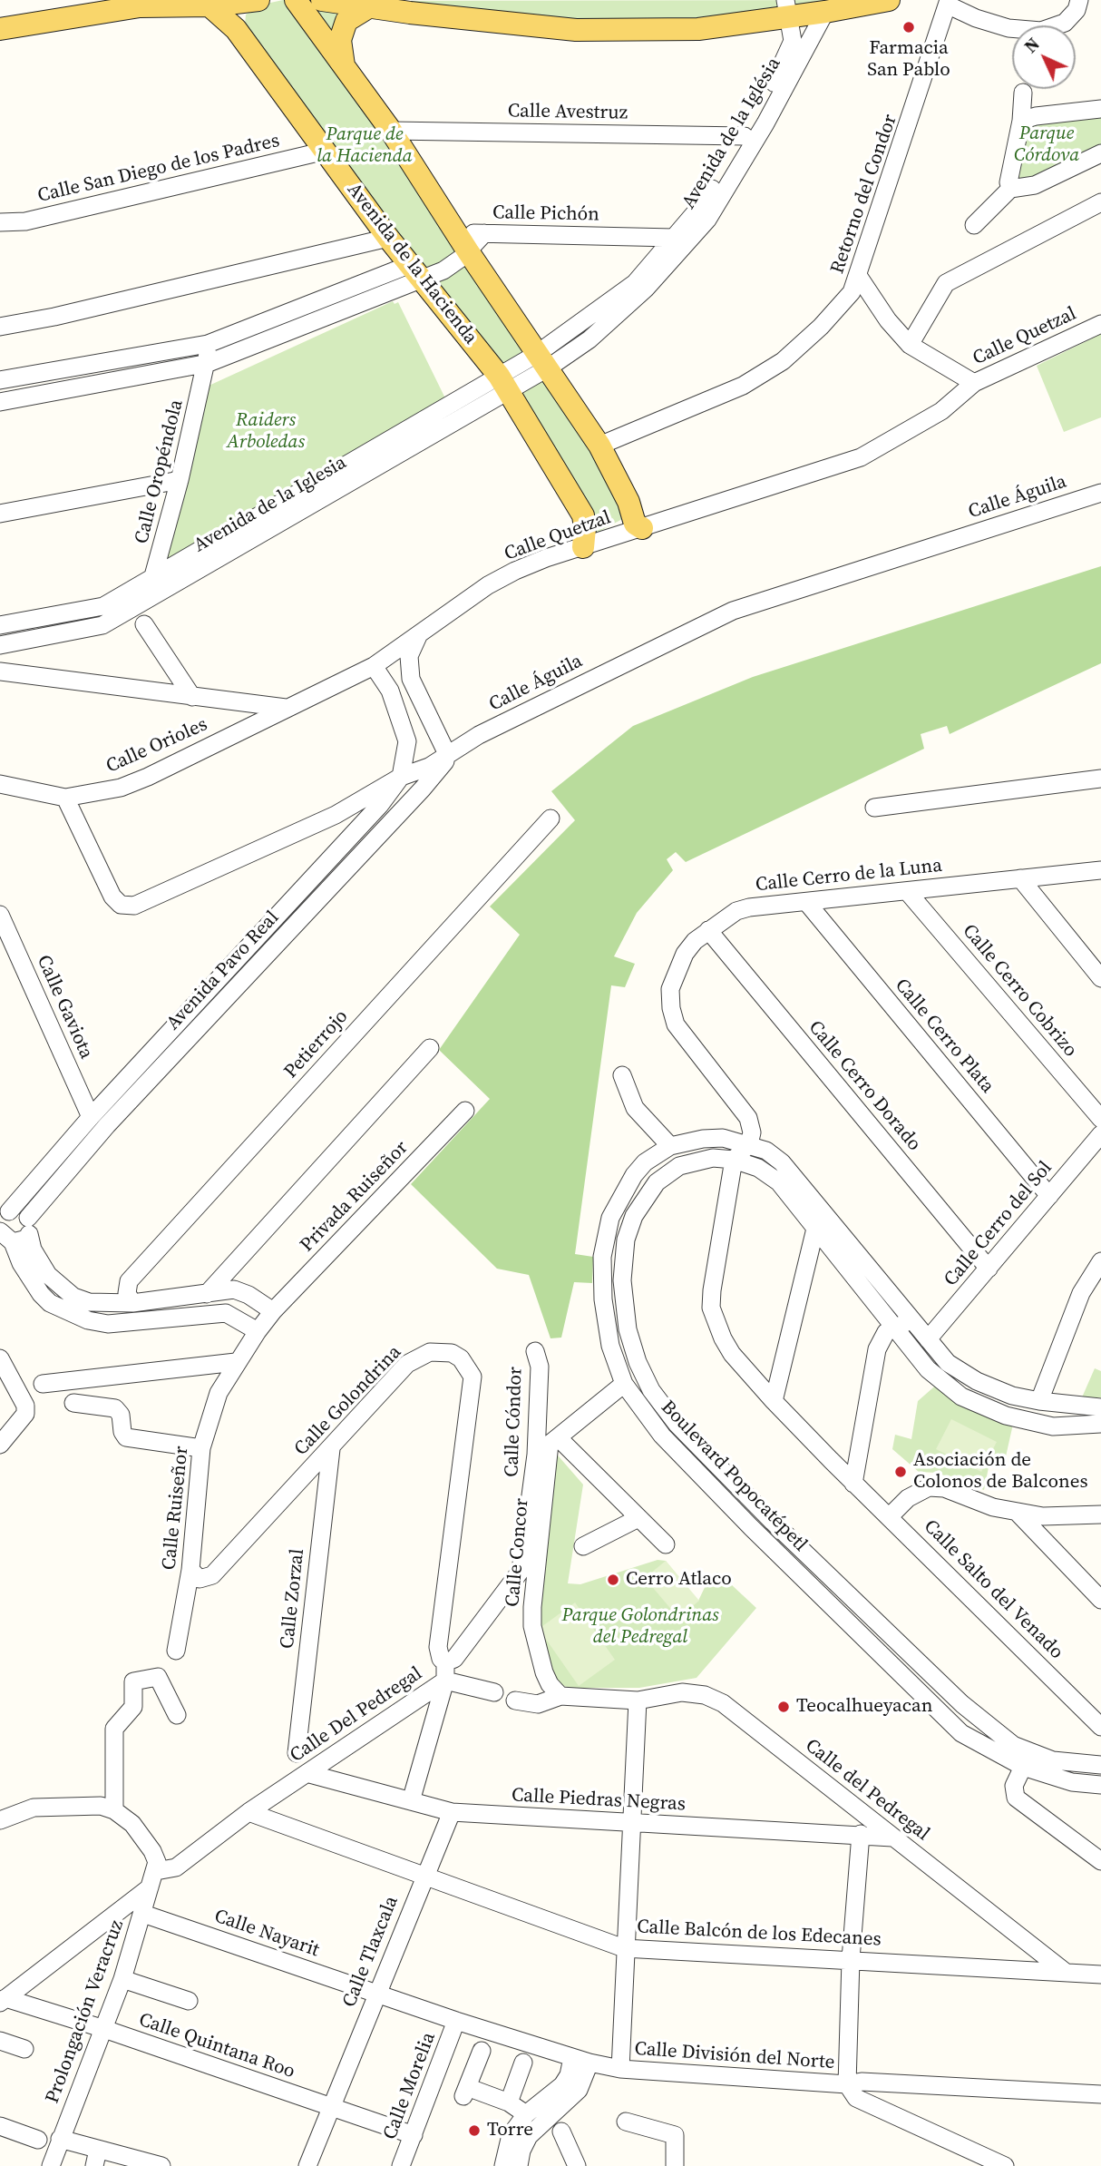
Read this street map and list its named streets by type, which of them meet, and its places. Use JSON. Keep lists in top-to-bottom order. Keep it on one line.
{"streets":{"main road":["Avenida de la Hacienda"],"street":["Calle Avestruz","Avenida de la Iglésia","Calle San Diego de los Padres","Retorno del Condor","Calle Pichón","Calle Quetzal","Calle Oropéndola","Calle Águila","Avenida de la Iglesia","Calle Orioles","Calle Cerro de la Luna","Avenida Pavo Real","Calle Cerro Cobrizo","Calle Gaviota","Calle Cerro Plata","Petierrojo","Calle Cerro Dorado","Privada Ruiseñor","Calle Cerro del Sol","Calle Golondrina","Calle Cóndor","Boulevard Popocatépetl","Calle Ruiseñor","Calle Concor","Calle Salto del Venado","Calle Zorzal","Calle Del Pedregal","Calle del Pedregal","Calle Piedras Negras","Calle Nayarit","Calle Balcón de los Edecanes","Calle Tlaxcala","Prolongación Veracruz","Calle Quintana Roo","Calle División del Norte","Calle Morelia"]},"crossings":[["Calle Avestruz","Avenida de la Iglésia"],["Avenida de la Iglésia","Calle Pichón"],["Avenida de la Iglésia","Avenida de la Iglesia"],["Calle San Diego de los Padres","Avenida de la Hacienda"],["Avenida de la Hacienda","Calle Quetzal"],["Avenida de la Hacienda","Avenida de la Iglesia"],["Calle Quetzal","Calle Orioles"],["Calle Oropéndola","Avenida de la Iglesia"],["Calle Águila","Calle Orioles"],["Calle Águila","Avenida Pavo Real"],["Calle Cerro de la Luna","Calle Cerro Cobrizo"],["Calle Cerro de la Luna","Calle Cerro Plata"],["Calle Cerro de la Luna","Calle Cerro Dorado"],["Calle Cerro de la Luna","Boulevard Popocatépetl"],["Avenida Pavo Real","Calle Gaviota"],["Calle Cerro Plata","Calle Cerro del Sol"],["Calle Cerro Dorado","Calle Cerro del Sol"],["Privada Ruiseñor","Calle Ruiseñor"],["Calle Cerro del Sol","Boulevard Popocatépetl"],["Calle Golondrina","Calle Cóndor"],["Calle Golondrina","Calle Ruiseñor"],["Calle Golondrina","Calle Zorzal"],["Calle Golondrina","Calle Del Pedregal"],["Calle Golondrina","Calle Piedras Negras"],["Calle Cóndor","Calle Concor"],["Calle Cóndor","Calle Del Pedregal"],["Boulevard Popocatépetl","Calle Salto del Venado"],["Calle Concor","Calle del Pedregal"],["Calle Del Pedregal","Calle Piedras Negras"],["Calle Del Pedregal","Calle Balcón de los Edecanes"],["Calle Del Pedregal","Prolongación Veracruz"],["Calle Del Pedregal","Calle Quintana Roo"],["Calle del Pedregal","Calle Piedras Negras"],["Calle del Pedregal","Calle Balcón de los Edecanes"],["Calle Piedras Negras","Calle Tlaxcala"],["Calle Nayarit","Calle Tlaxcala"],["Calle Nayarit","Prolongación Veracruz"],["Calle Nayarit","Calle División del Norte"],["Calle Balcón de los Edecanes","Calle Tlaxcala"],["Calle Tlaxcala","Calle Quintana Roo"],["Calle Tlaxcala","Calle División del Norte"],["Prolongación Veracruz","Calle Quintana Roo"],["Calle Quintana Roo","Calle Morelia"],["Calle División del Norte","Calle Morelia"]],"parks":["Parque Córdova","Parque de la Hacienda","Raiders Arboledas","Parque Golondrinas del Pedregal"],"places":["Farmacia San Pablo","Asociación de Colonos de Balcones","Cerro Atlaco","Teocalhueyacan","Torre"],"north":"top left"}
